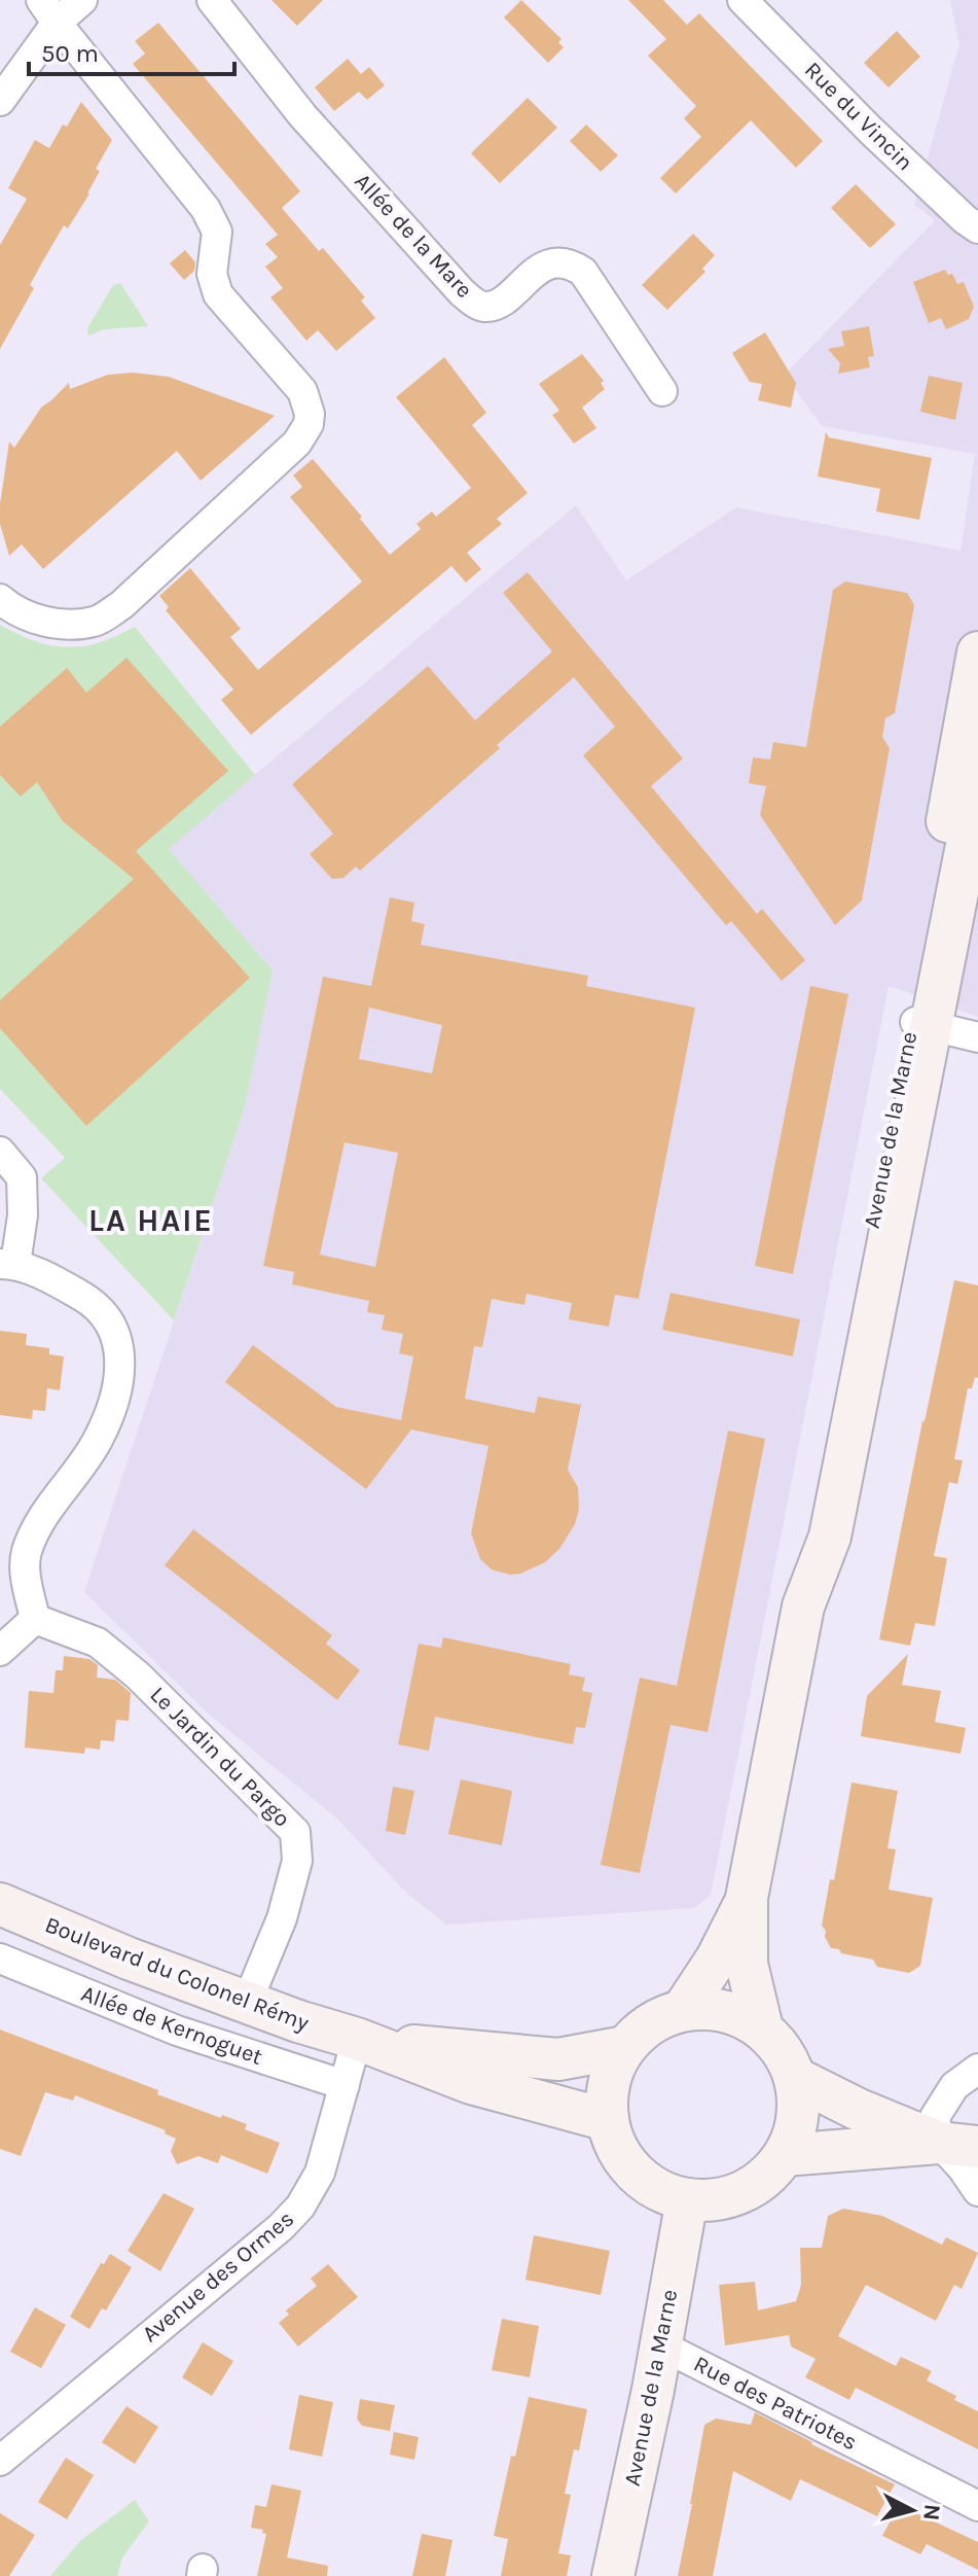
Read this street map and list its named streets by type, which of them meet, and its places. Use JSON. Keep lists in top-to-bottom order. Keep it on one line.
{"streets":{"main road":["Avenue de la Marne","Boulevard du Colonel Rémy"],"street":["Rue du Vincin","Allée de la Mare","Le Jardin du Pargo","Allée de Kernoguet","Avenue des Ormes","Rue des Patriotes"]},"crossings":[["Avenue de la Marne","Boulevard du Colonel Rémy"],["Avenue de la Marne","Rue des Patriotes"],["Le Jardin du Pargo","Boulevard du Colonel Rémy"],["Boulevard du Colonel Rémy","Avenue des Ormes"],["Allée de Kernoguet","Avenue des Ormes"]],"districts":["LA HAIE"],"scale_bar":"50 m","north":"right"}
